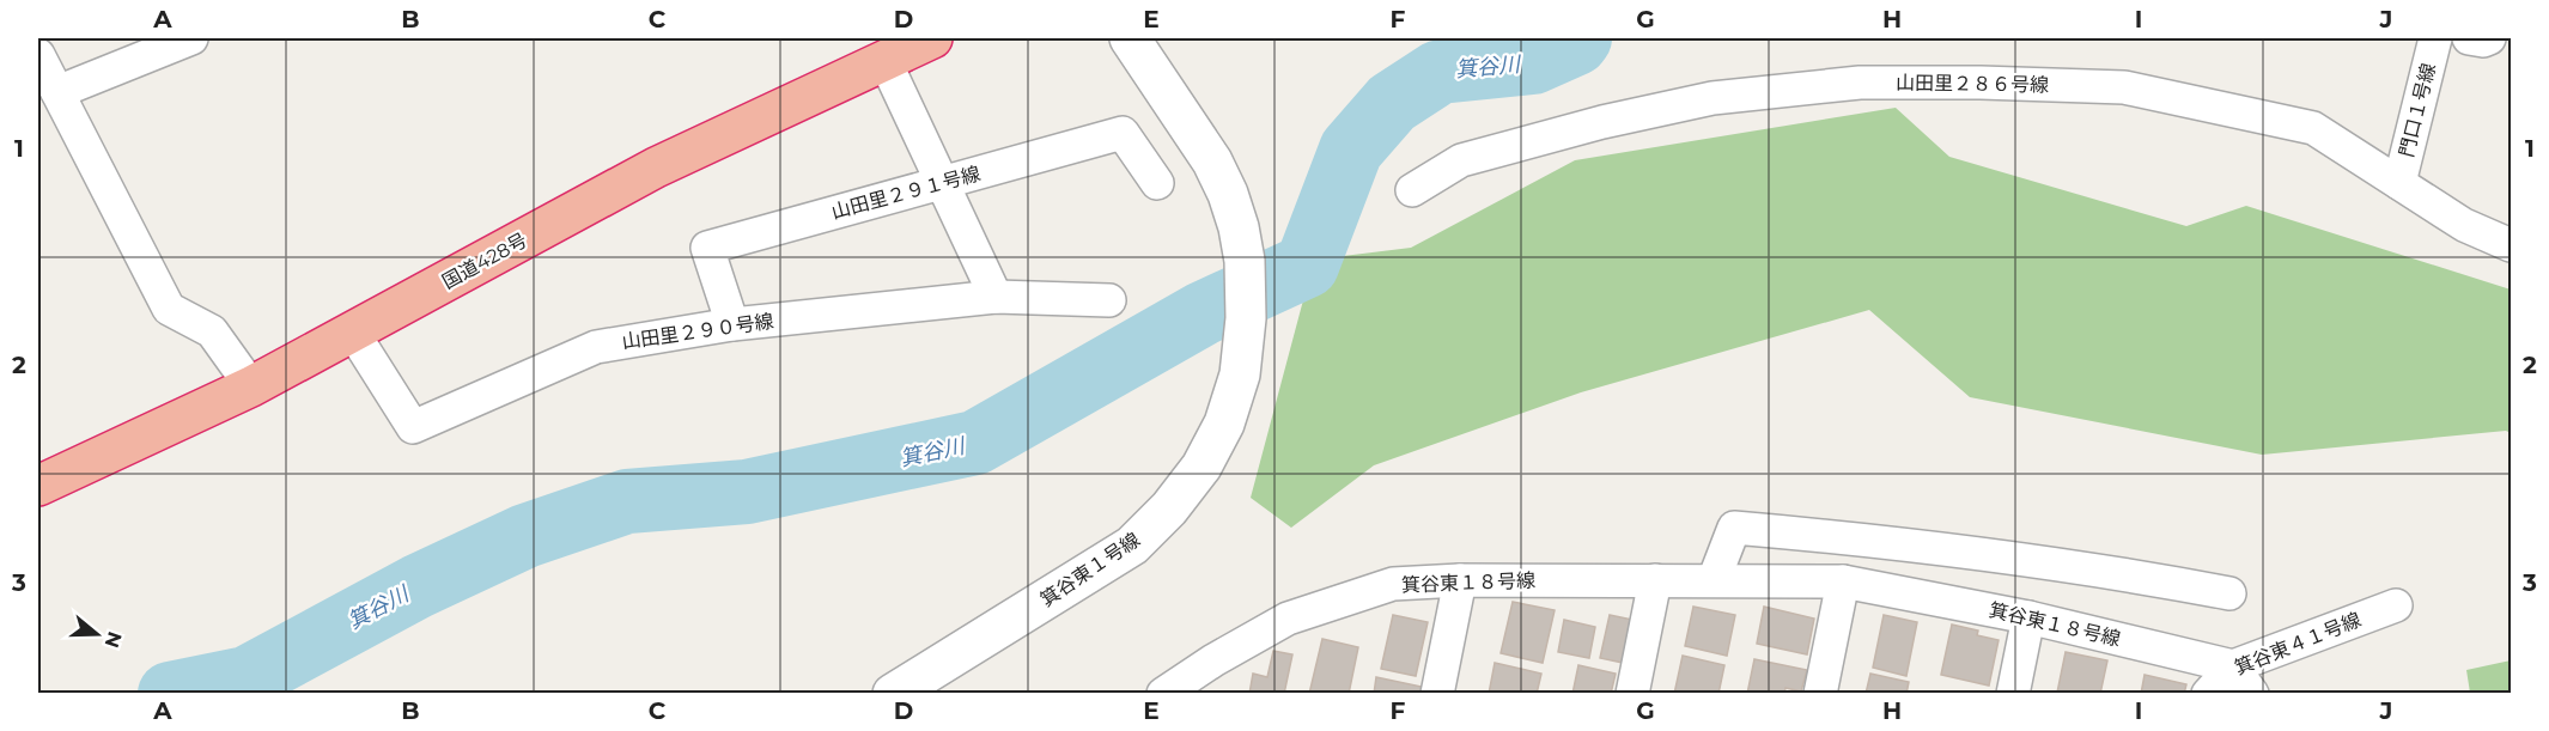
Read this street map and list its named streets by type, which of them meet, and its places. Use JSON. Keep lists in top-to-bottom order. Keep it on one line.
{"streets":{"highway":["国道428号"],"street":["山田里２８６号線","門口１号線","山田里２９１号線","山田里２９０号線","箕谷東１号線","箕谷東１８号線","箕谷東４１号線"]},"crossings":[["山田里２８６号線","門口１号線"],["山田里２９１号線","山田里２９０号線"],["国道428号","山田里２９０号線"],["箕谷東１８号線","箕谷東４１号線"]],"water":["箕谷川"],"north":"right","grid":{"columns":["A","B","C","D","E","F","G","H","I","J"],"rows":["1","2","3"]}}
